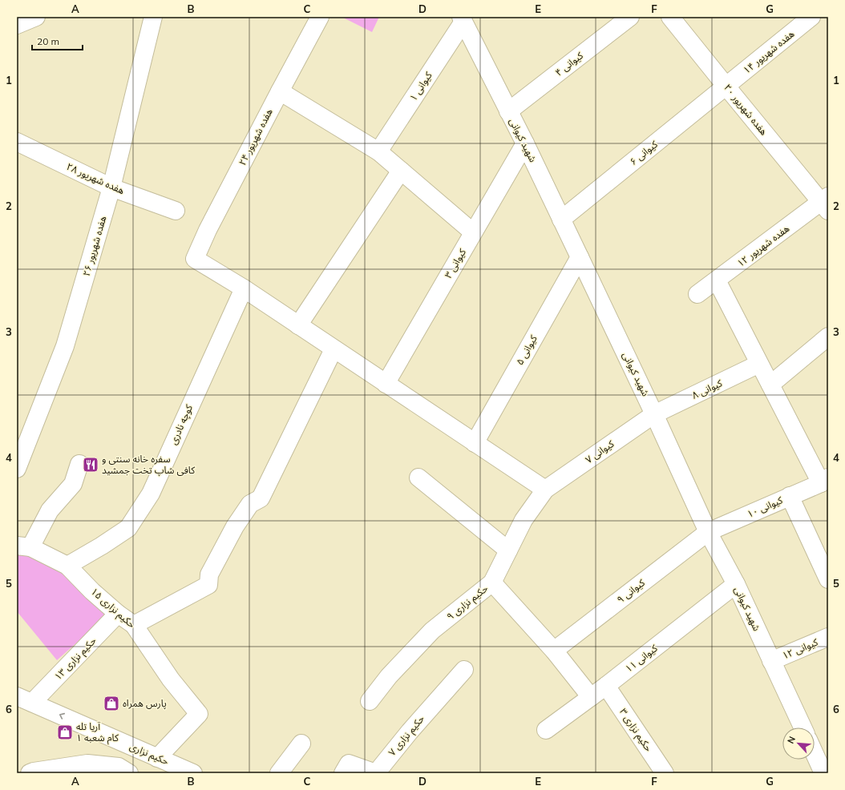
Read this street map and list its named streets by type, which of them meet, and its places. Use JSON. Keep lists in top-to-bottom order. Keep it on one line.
{"streets":{"street":["هفده شهریور ۱۴","کیوانی ۴","کیوانی ۱","هفده شهریور ۲۰","هفده شهریور ۲۴","شهید کیوانی","کیوانی ۶","هفده شهریور ۲۸","هفده شهریور ۲۶","هفده شهریور ۱۲","کیوانی ۳","کیوانی ۵","کیوانی ۸","کوچه نادری","کیوانی ۷","کیوانی ۱۰","کیوانی ۹","حکیم نزاری ۹","حکیم نزاری ۱۵","کیوانی ۱۲","حکیم نزاری ۱۳","کیوانی ۱۱","حکیم نزاری ۳","حکیم نزاری ۷","حکیم نزاری"]},"crossings":[["هفده شهریور ۱۴","هفده شهریور ۲۰"],["هفده شهریور ۱۴","کیوانی ۶"],["کیوانی ۴","شهید کیوانی"],["کیوانی ۱","شهید کیوانی"],["هفده شهریور ۲۰","کیوانی ۶"],["هفده شهریور ۲۰","هفده شهریور ۱۲"],["هفده شهریور ۲۴","کوچه نادری"],["شهید کیوانی","کیوانی ۶"],["شهید کیوانی","کیوانی ۳"],["شهید کیوانی","کیوانی ۵"],["شهید کیوانی","کیوانی ۸"],["شهید کیوانی","کیوانی ۷"],["شهید کیوانی","کیوانی ۱۰"],["شهید کیوانی","کیوانی ۹"],["شهید کیوانی","کیوانی ۱۲"],["شهید کیوانی","کیوانی ۱۱"],["هفده شهریور ۲۸","هفده شهریور ۲۶"],["کیوانی ۸","کیوانی ۷"],["کوچه نادری","حکیم نزاری ۱۵"],["کیوانی ۷","حکیم نزاری ۹"],["کیوانی ۱۰","کیوانی ۹"],["حکیم نزاری ۱۵","حکیم نزاری ۱۳"],["حکیم نزاری ۱۵","حکیم نزاری"],["حکیم نزاری ۱۳","حکیم نزاری"],["کیوانی ۱۱","حکیم نزاری ۳"]],"one_way":["حکیم نزاری"],"places":{"restaurant":["سفره خانه سنتی و کافی شاپ تخت جمشید"],"shop":["پارس همراه","آریا تله کام شعبه ۱"]},"scale_bar":"20 m","north":"top left","grid":{"columns":["A","B","C","D","E","F","G"],"rows":["1","2","3","4","5","6"]}}
